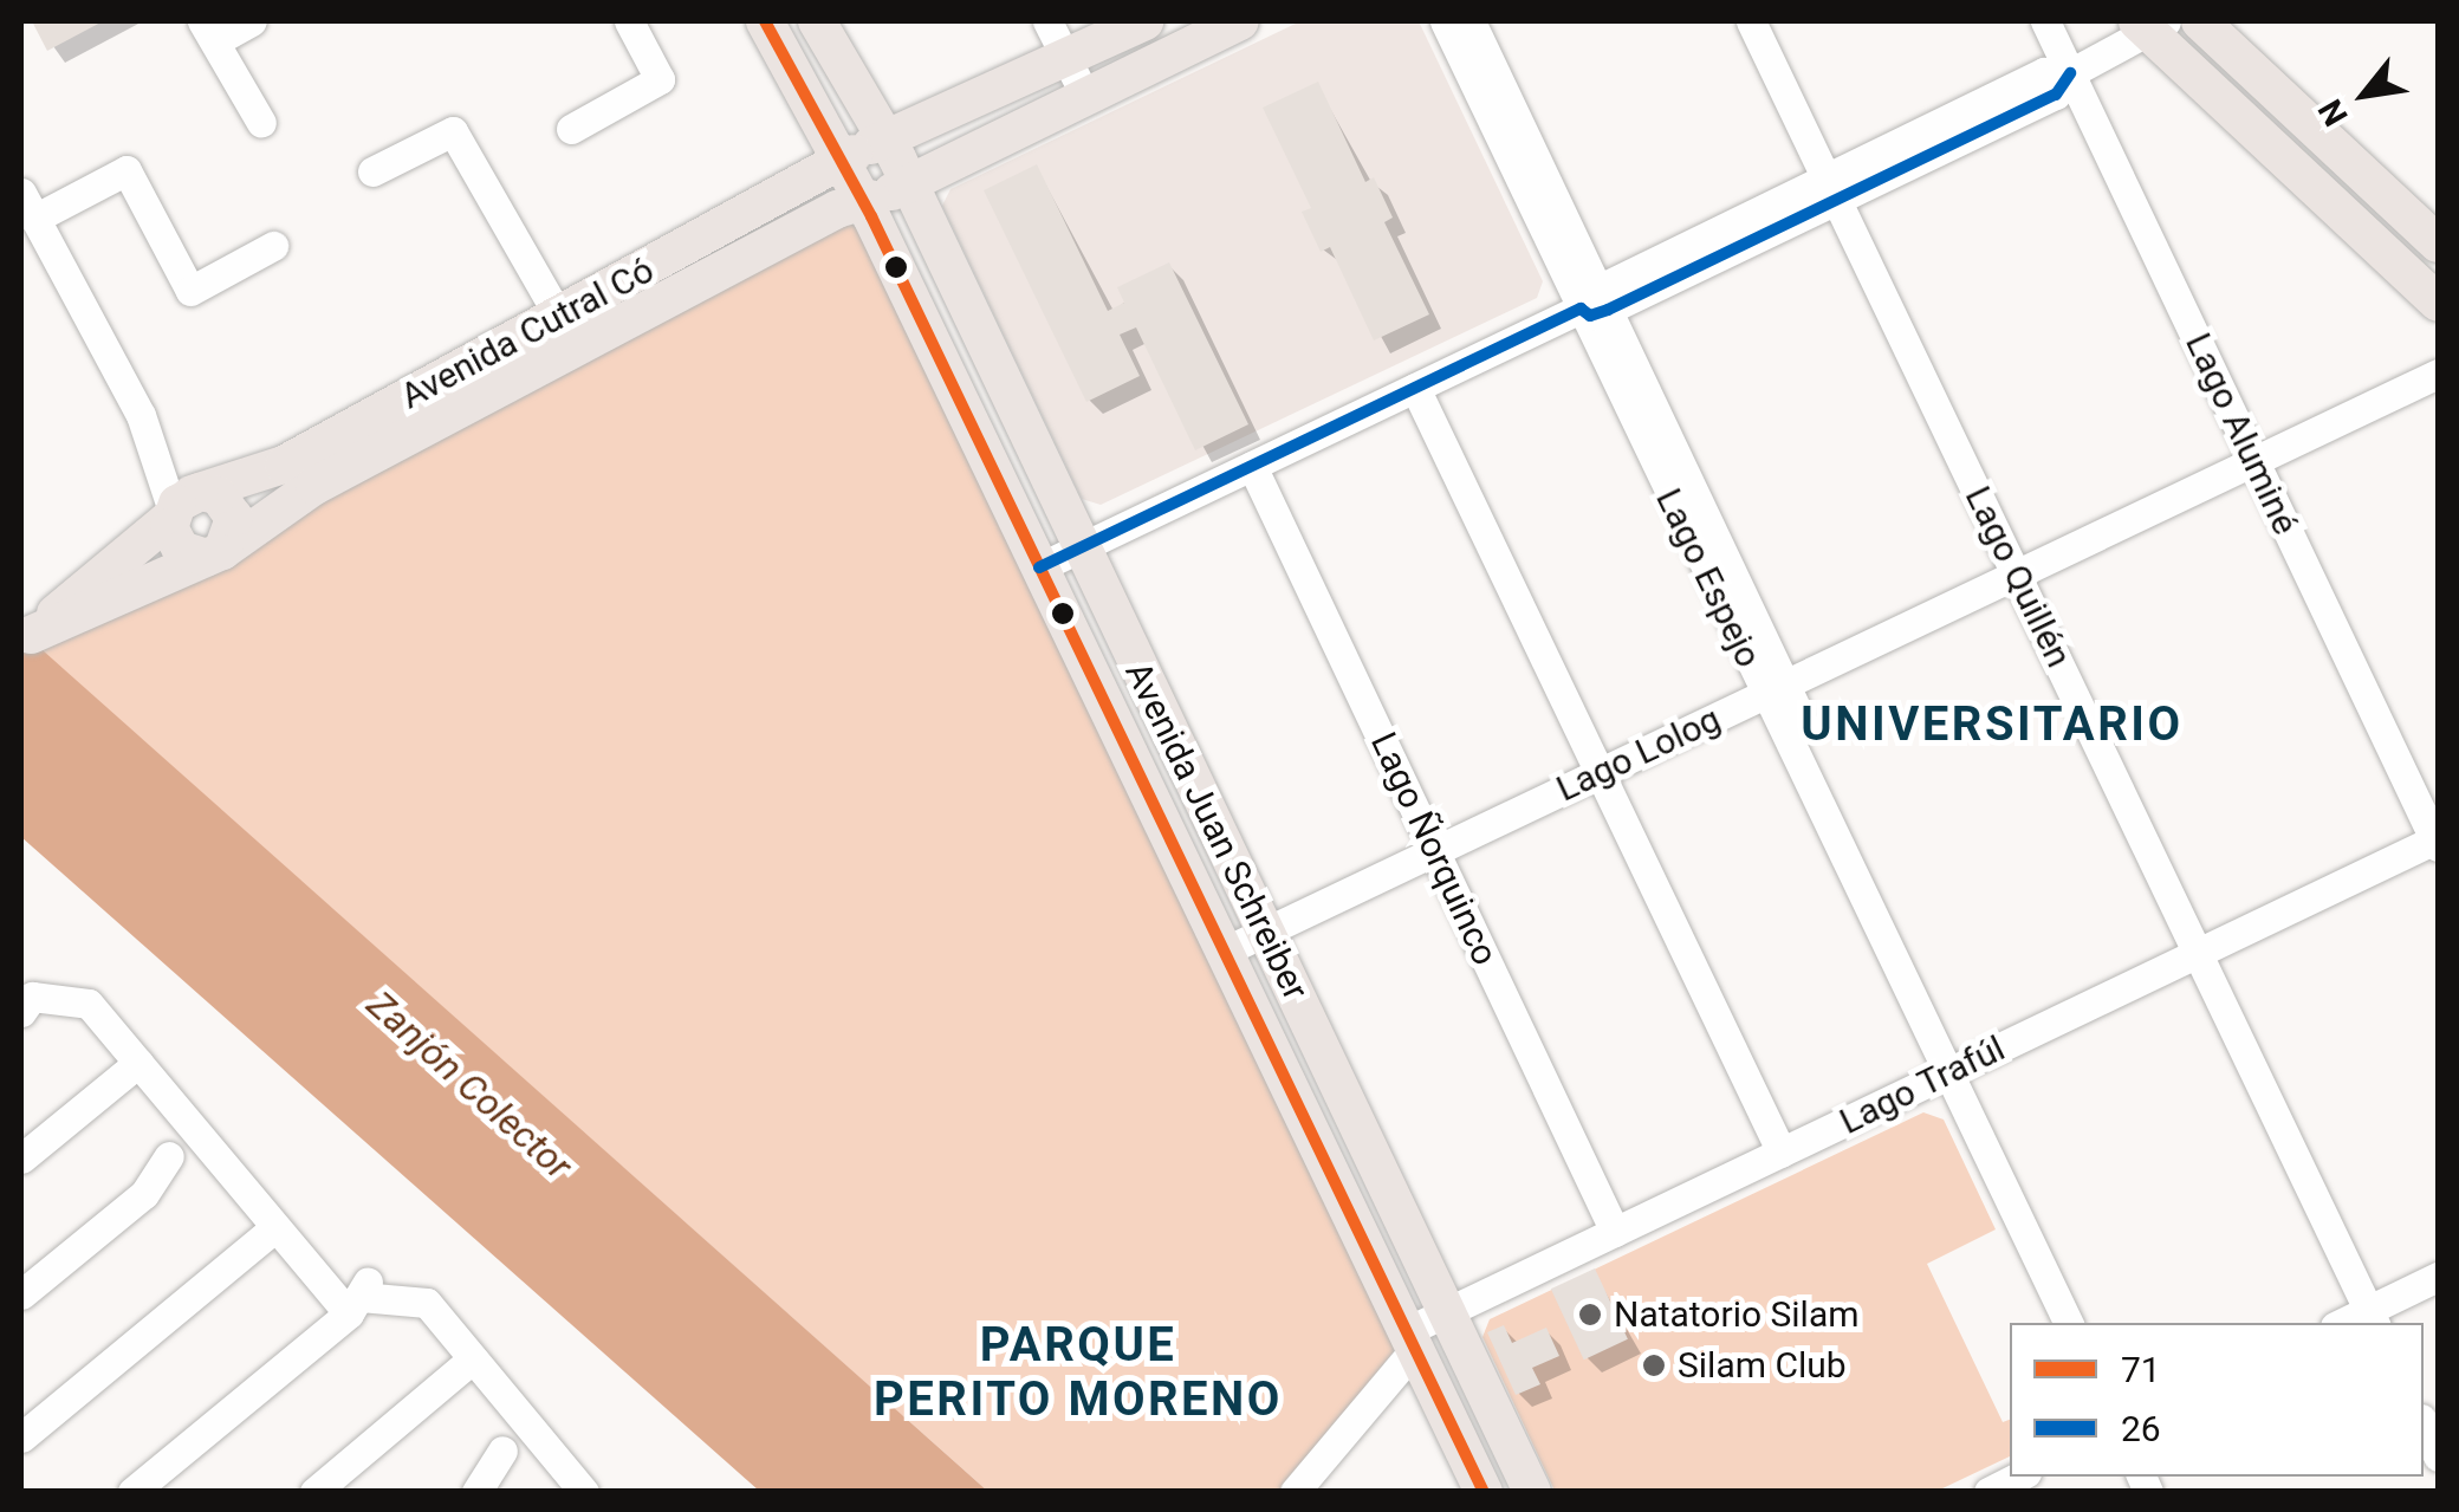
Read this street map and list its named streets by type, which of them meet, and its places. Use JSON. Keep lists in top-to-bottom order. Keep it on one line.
{"streets":{"main road":["Avenida Cutral Có","Avenida Juan Schreiber"],"street":["Lago Aluminé","Lago Quillén","Lago Espejo","Lago Lolog","Lago Ñorquinco","Lago Trafúl"]},"crossings":[["Avenida Cutral Có","Avenida Juan Schreiber"],["Lago Aluminé","Lago Lolog"],["Lago Aluminé","Lago Trafúl"],["Lago Quillén","Lago Lolog"],["Lago Quillén","Lago Trafúl"],["Lago Espejo","Lago Lolog"],["Lago Espejo","Lago Trafúl"],["Lago Lolog","Avenida Juan Schreiber"],["Lago Lolog","Lago Ñorquinco"],["Avenida Juan Schreiber","Lago Trafúl"],["Lago Ñorquinco","Lago Trafúl"]],"districts":["UNIVERSITARIO","PARQUE PERITO MORENO"],"water":["Zanjón Colector"],"places":["Natatorio Silam","Silam Club"],"lines":["transit line 71","transit line 26"],"legend":["71","26"],"north":"bottom left"}
